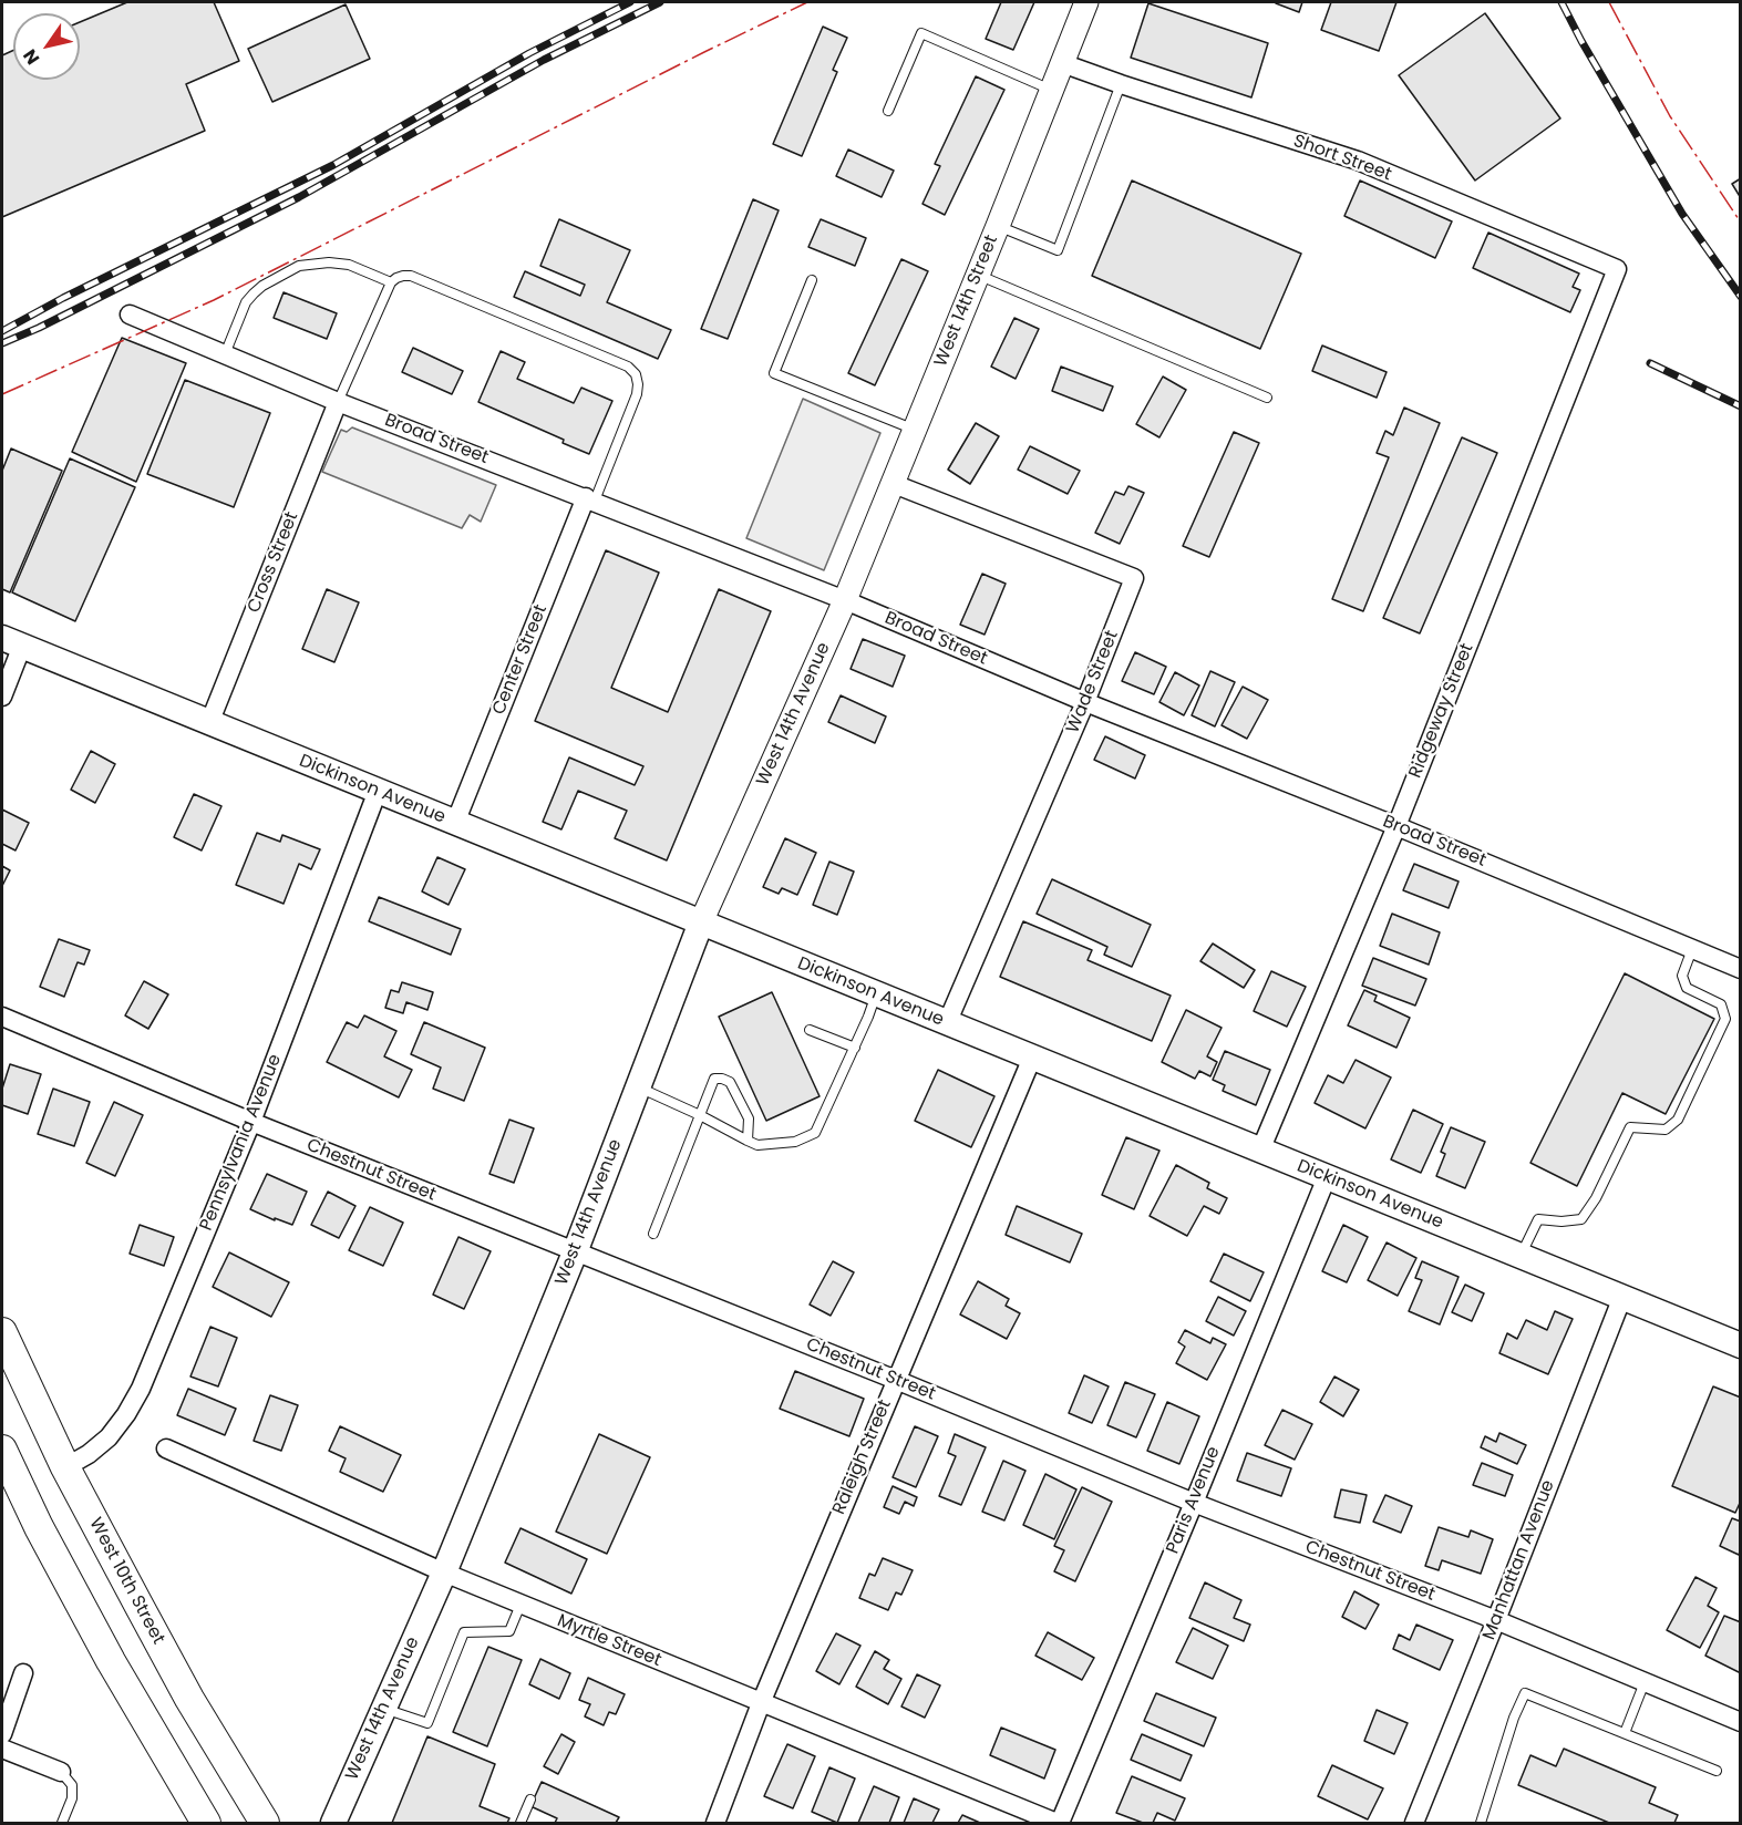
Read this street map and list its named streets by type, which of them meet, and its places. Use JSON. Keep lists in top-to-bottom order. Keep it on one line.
{"streets":{"main road":["West 14th Avenue","Dickinson Avenue","West 10th Street"],"street":["Short Street","West 14th Street","Broad Street","Cross Street","Center Street","Wade Street","Ridgeway Street","Pennsylvania Avenue","Chestnut Street","Raleigh Street","Paris Avenue","Manhattan Avenue","Myrtle Street"]},"crossings":[["Short Street","West 14th Street"],["Short Street","Ridgeway Street"],["West 14th Street","Broad Street"],["West 14th Street","Wade Street"],["West 14th Street","West 14th Avenue"],["Broad Street","Cross Street"],["Broad Street","Center Street"],["Broad Street","Wade Street"],["Broad Street","Ridgeway Street"],["Broad Street","West 14th Avenue"],["Cross Street","Dickinson Avenue"],["Center Street","Dickinson Avenue"],["Wade Street","Dickinson Avenue"],["Ridgeway Street","Dickinson Avenue"],["West 14th Avenue","Dickinson Avenue"],["West 14th Avenue","Chestnut Street"],["West 14th Avenue","Myrtle Street"],["Dickinson Avenue","Pennsylvania Avenue"],["Dickinson Avenue","Raleigh Street"],["Dickinson Avenue","Paris Avenue"],["Dickinson Avenue","Manhattan Avenue"],["Pennsylvania Avenue","Chestnut Street"],["Pennsylvania Avenue","West 10th Street"],["Chestnut Street","Raleigh Street"],["Chestnut Street","Paris Avenue"],["Chestnut Street","Manhattan Avenue"],["Raleigh Street","Myrtle Street"],["Paris Avenue","Myrtle Street"]],"north":"bottom left"}
